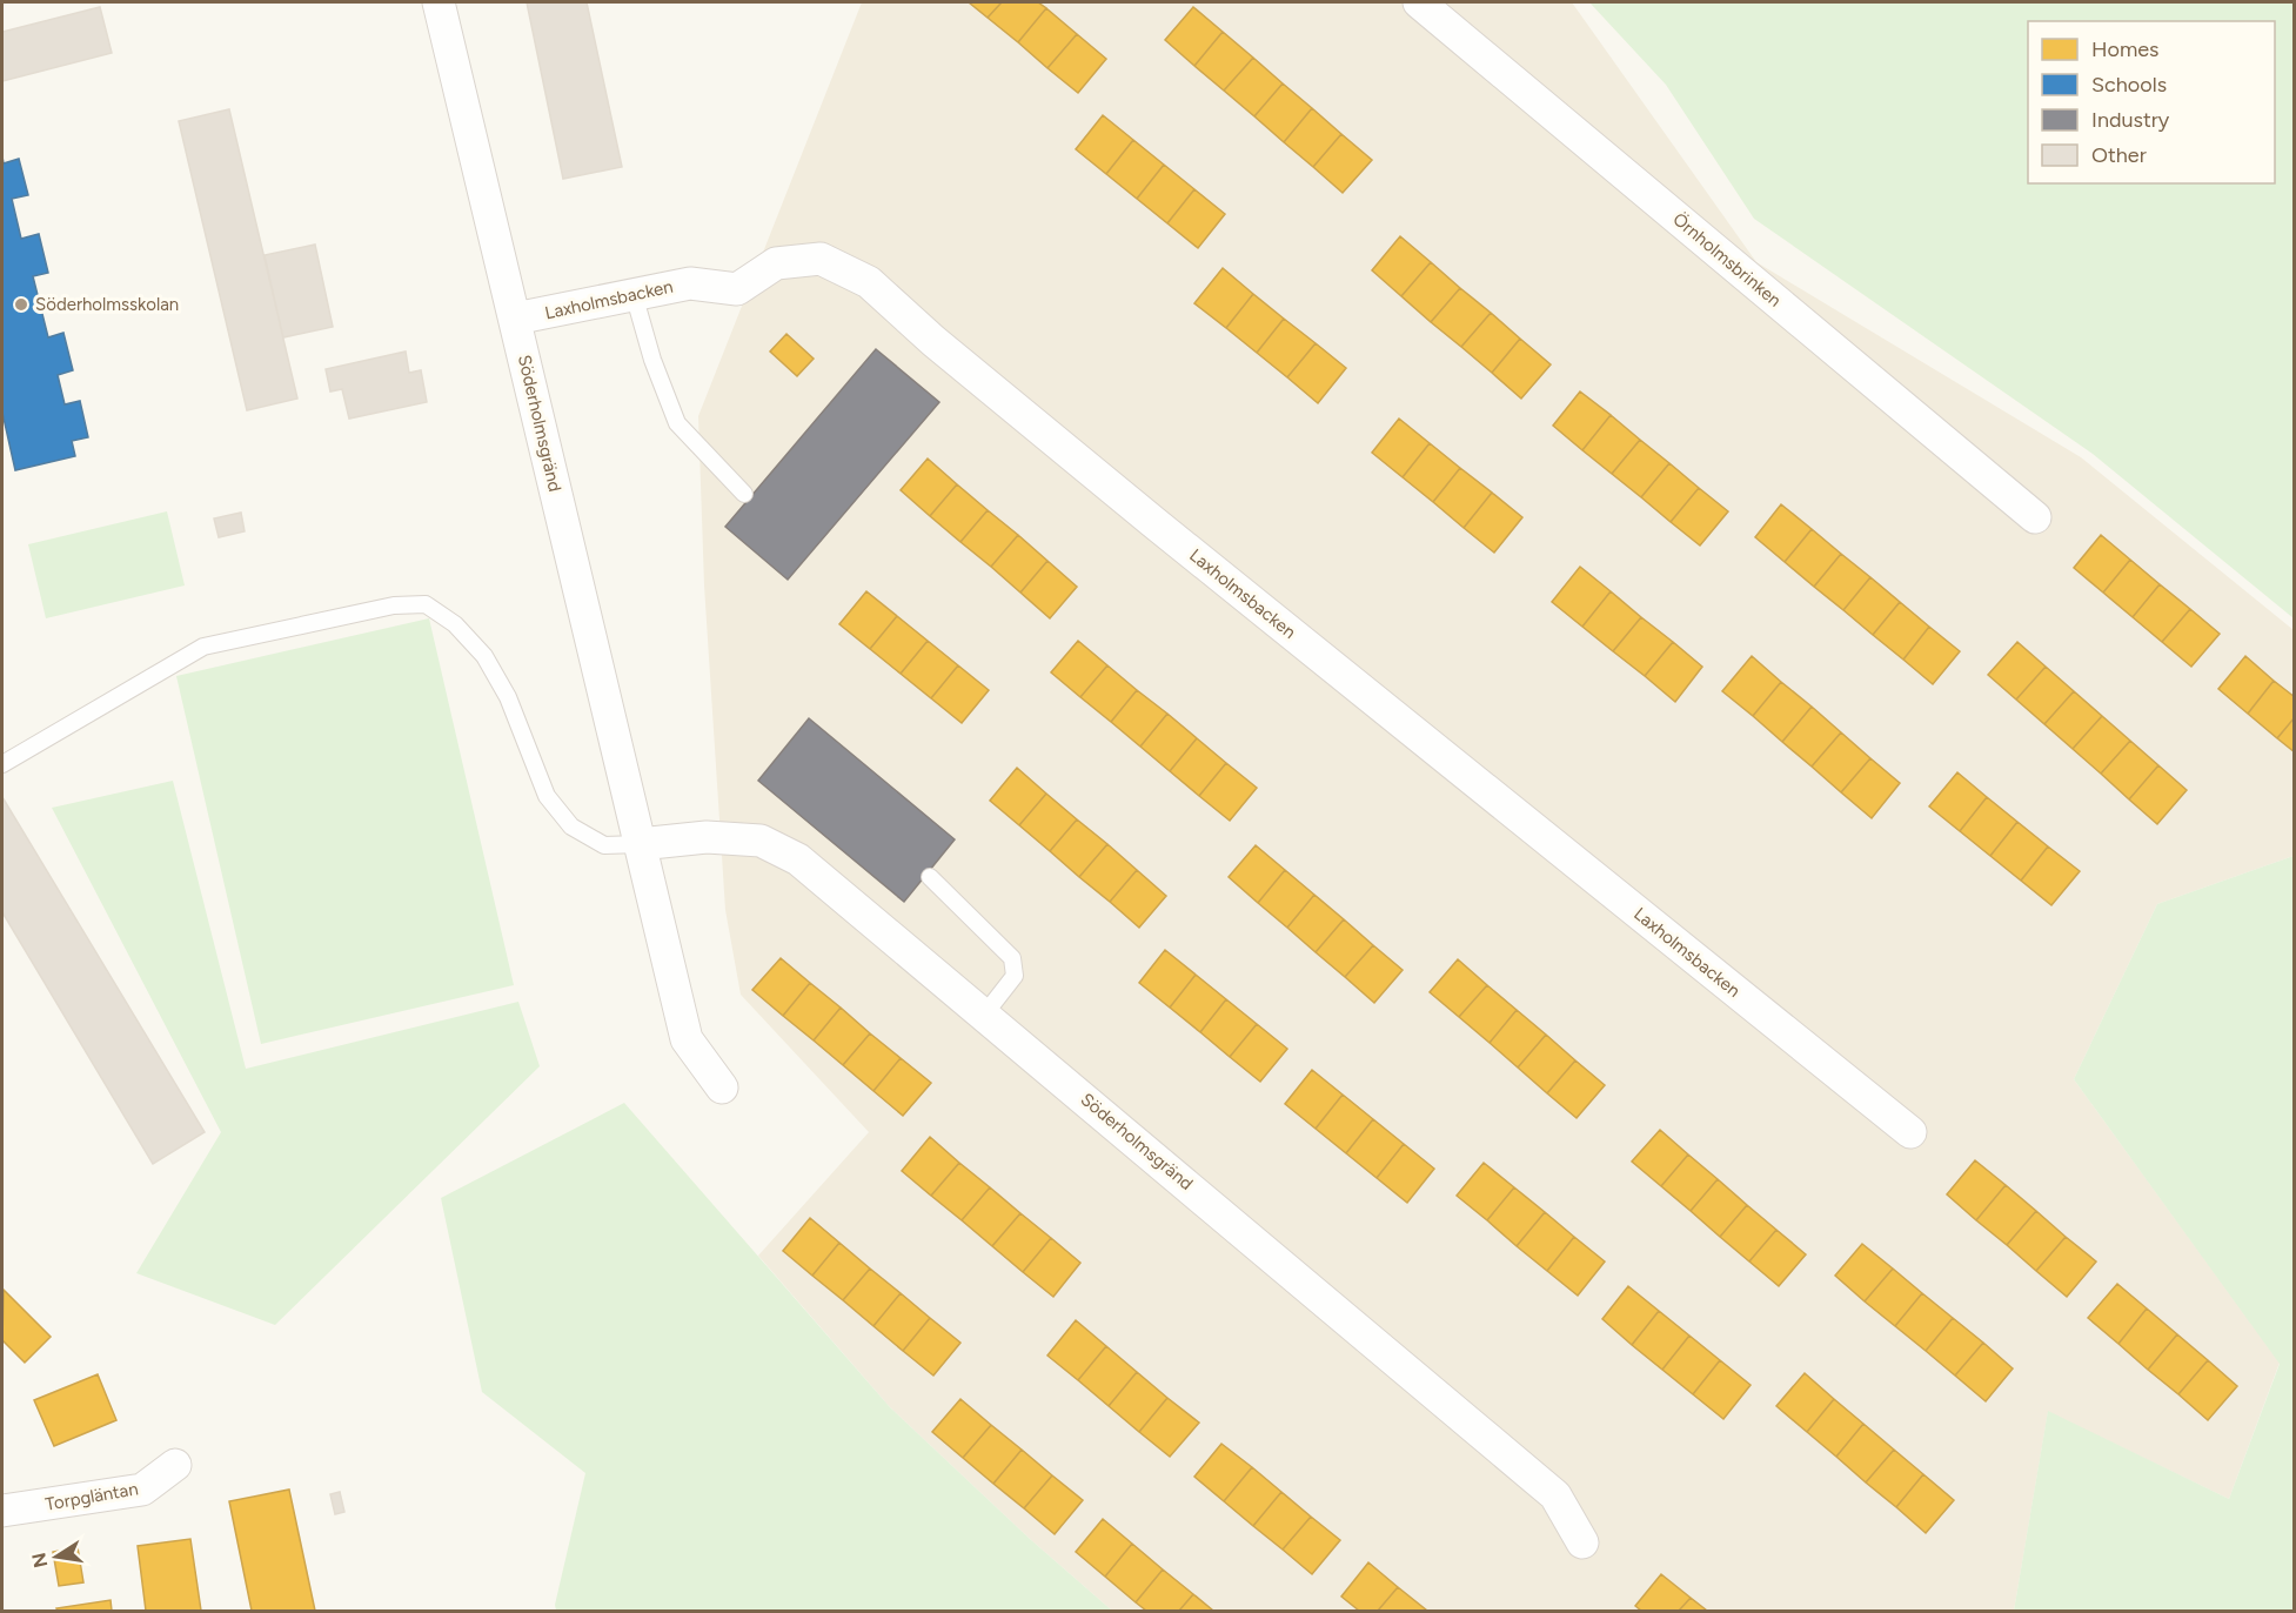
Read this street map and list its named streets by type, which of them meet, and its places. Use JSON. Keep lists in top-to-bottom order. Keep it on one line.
{"streets":{"street":["Örnholmsbrinken","Laxholmsbacken","Söderholmsgränd","Torpgläntan"]},"crossings":[["Laxholmsbacken","Söderholmsgränd"]],"places":["Söderholmsskolan"],"legend":["Homes","Schools","Industry","Other"],"north":"left"}
